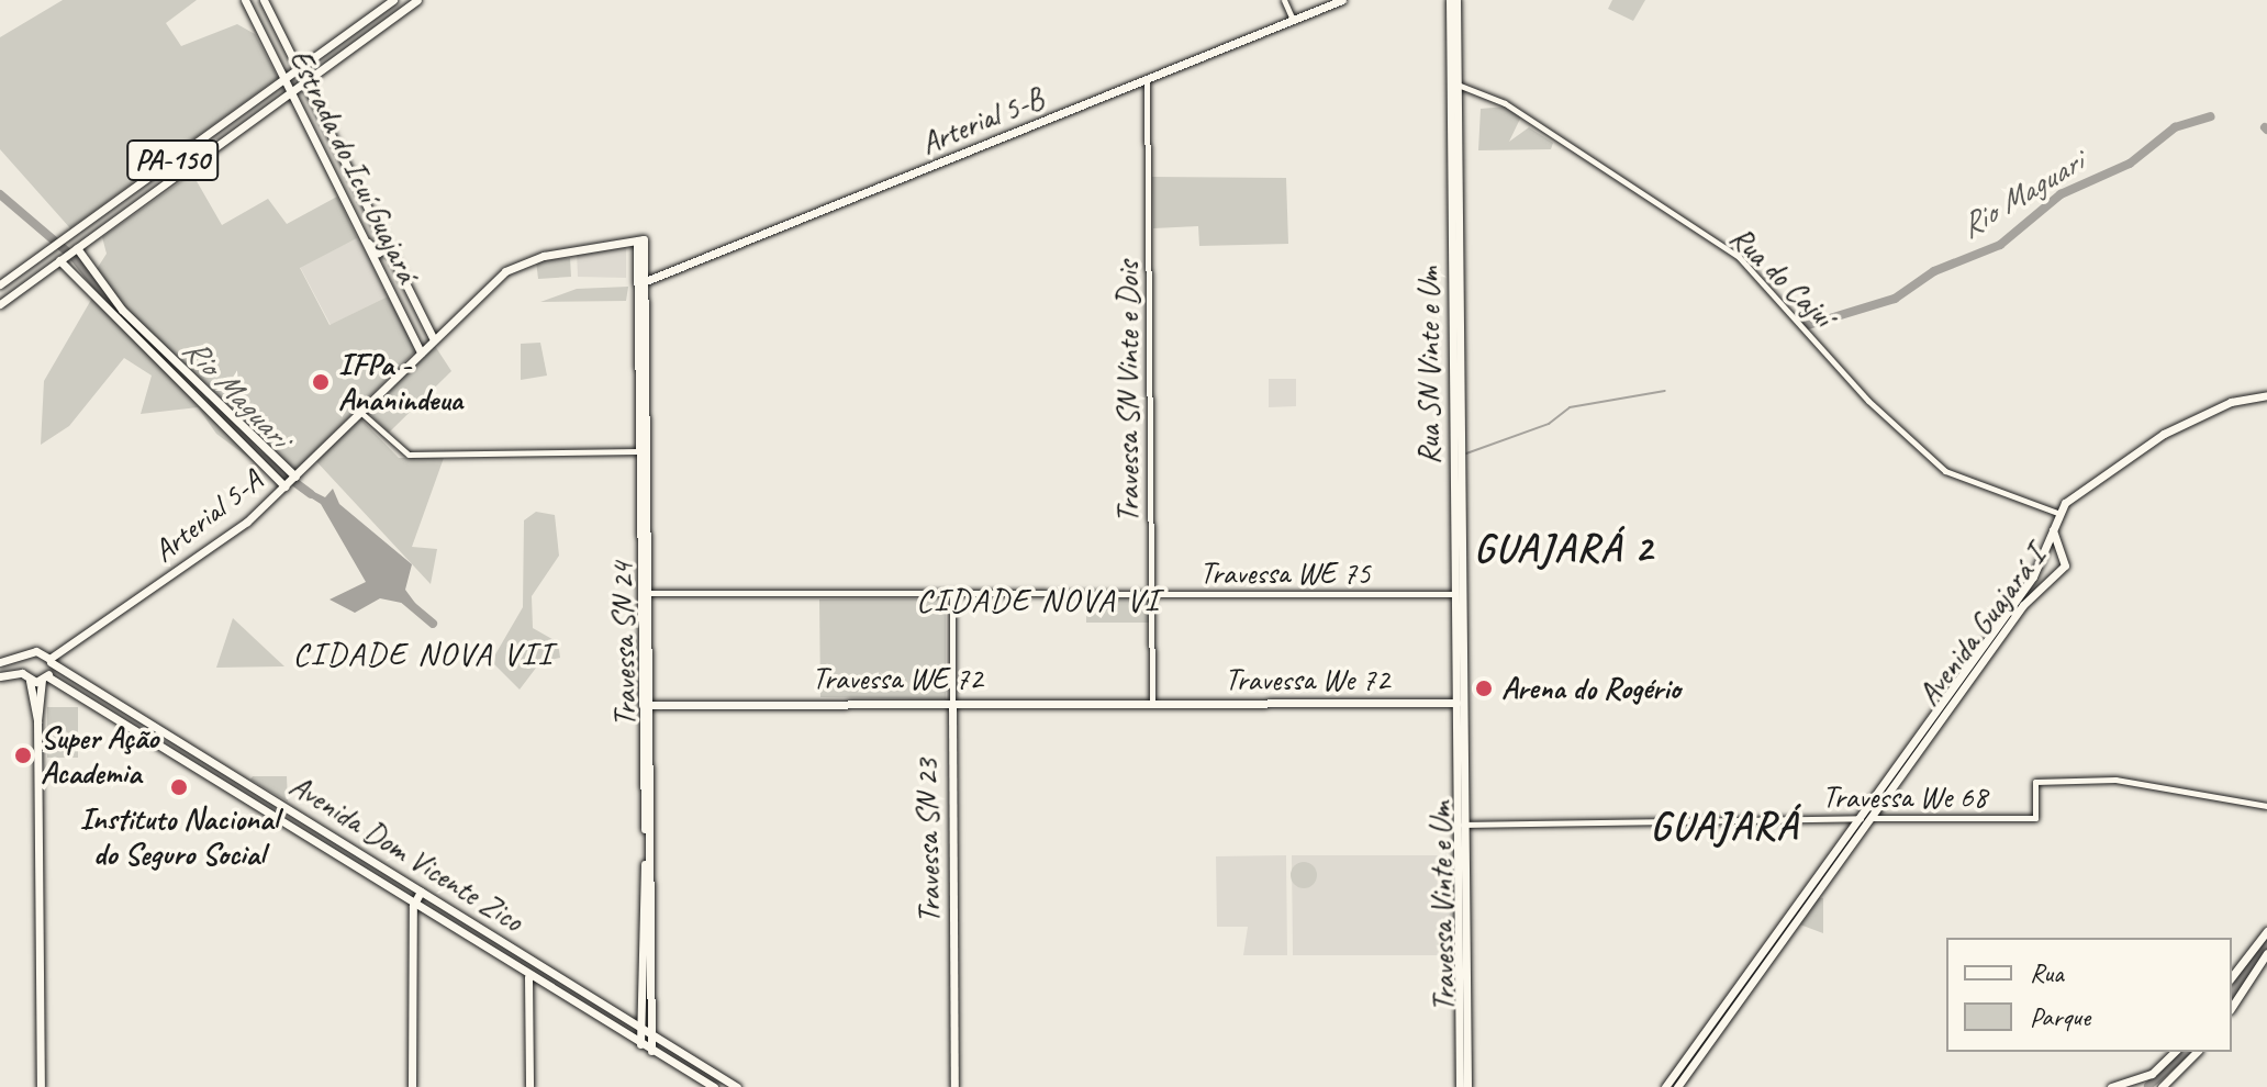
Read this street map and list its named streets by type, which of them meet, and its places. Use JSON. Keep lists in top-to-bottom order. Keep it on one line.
{"streets":{"main road":["Arterial 5-B","PA-150","Estrada do Icuí Guajará","Rua SN Vinte e Um","Arterial 5-A","Avenida Guajará I","Travessa SN 24","Travessa WE 72","Travessa We 72","Travessa SN 23","Avenida Dom Vicente Zico","Travessa Vinte e Um"],"street":["Rua do Cajuí","Travessa SN Vinte e Dois","Travessa WE 75","Travessa We 68"]},"crossings":[["Arterial 5-B","Travessa SN Vinte e Dois"],["Arterial 5-B","Travessa SN 24"],["PA-150","Estrada do Icuí Guajará"],["Estrada do Icuí Guajará","Arterial 5-A"],["Rua do Cajuí","Rua SN Vinte e Um"],["Rua SN Vinte e Um","Travessa WE 75"],["Rua SN Vinte e Um","Travessa We 72"],["Rua SN Vinte e Um","Travessa Vinte e Um"],["Travessa SN Vinte e Dois","Travessa WE 75"],["Travessa SN Vinte e Dois","Travessa WE 72"],["Travessa SN Vinte e Dois","Travessa We 72"],["Arterial 5-A","Travessa SN 24"],["Arterial 5-A","Avenida Dom Vicente Zico"],["Travessa WE 75","Travessa SN 24"],["Travessa WE 75","Travessa SN 23"],["Avenida Guajará I","Travessa We 68"],["Travessa SN 24","Travessa WE 72"],["Travessa SN 24","Avenida Dom Vicente Zico"],["Travessa WE 72","Travessa We 72"],["Travessa WE 72","Travessa SN 23"],["Travessa We 68","Travessa Vinte e Um"]],"districts":["GUAJARÁ 2","CIDADE NOVA VI","CIDADE NOVA VII","GUAJARÁ"],"water":["Rio Maguari"],"places":["IFPa - Ananindeua","Arena do Rogério","Super Ação Academia","Instituto Nacional do Seguro Social"],"legend":["Rua","Parque"]}
